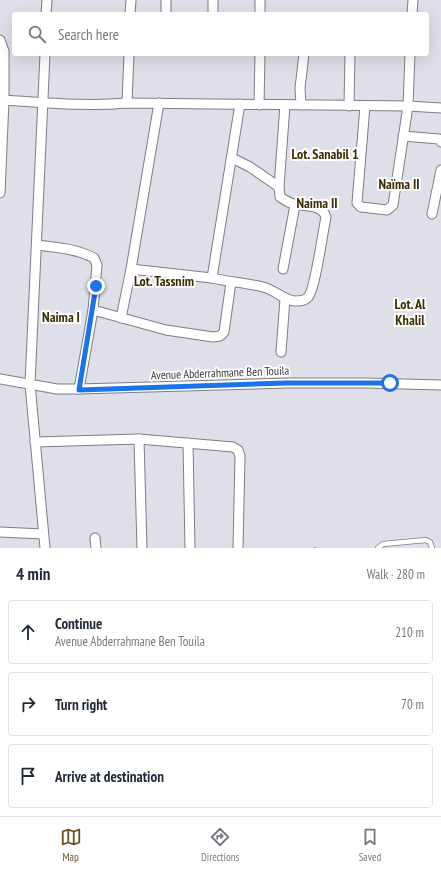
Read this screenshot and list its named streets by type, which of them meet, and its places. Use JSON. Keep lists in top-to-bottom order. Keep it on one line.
{"streets":{"street":["Avenue Abderrahmane Ben Touila"]},"districts":["Lot. Sanabil 1","Naïma II","Naima II","Lot. Tassnim","Lot. Al Khalil","Naima I"],"page":{"search":"Search here","heading":["4 min","Walk · 280 m"],"list":[["Continue","Avenue Abderrahmane Ben Touila","210 m"],["Turn right","70 m"],"Arrive at destination"],"nav":["Map","Directions","Saved"]}}
